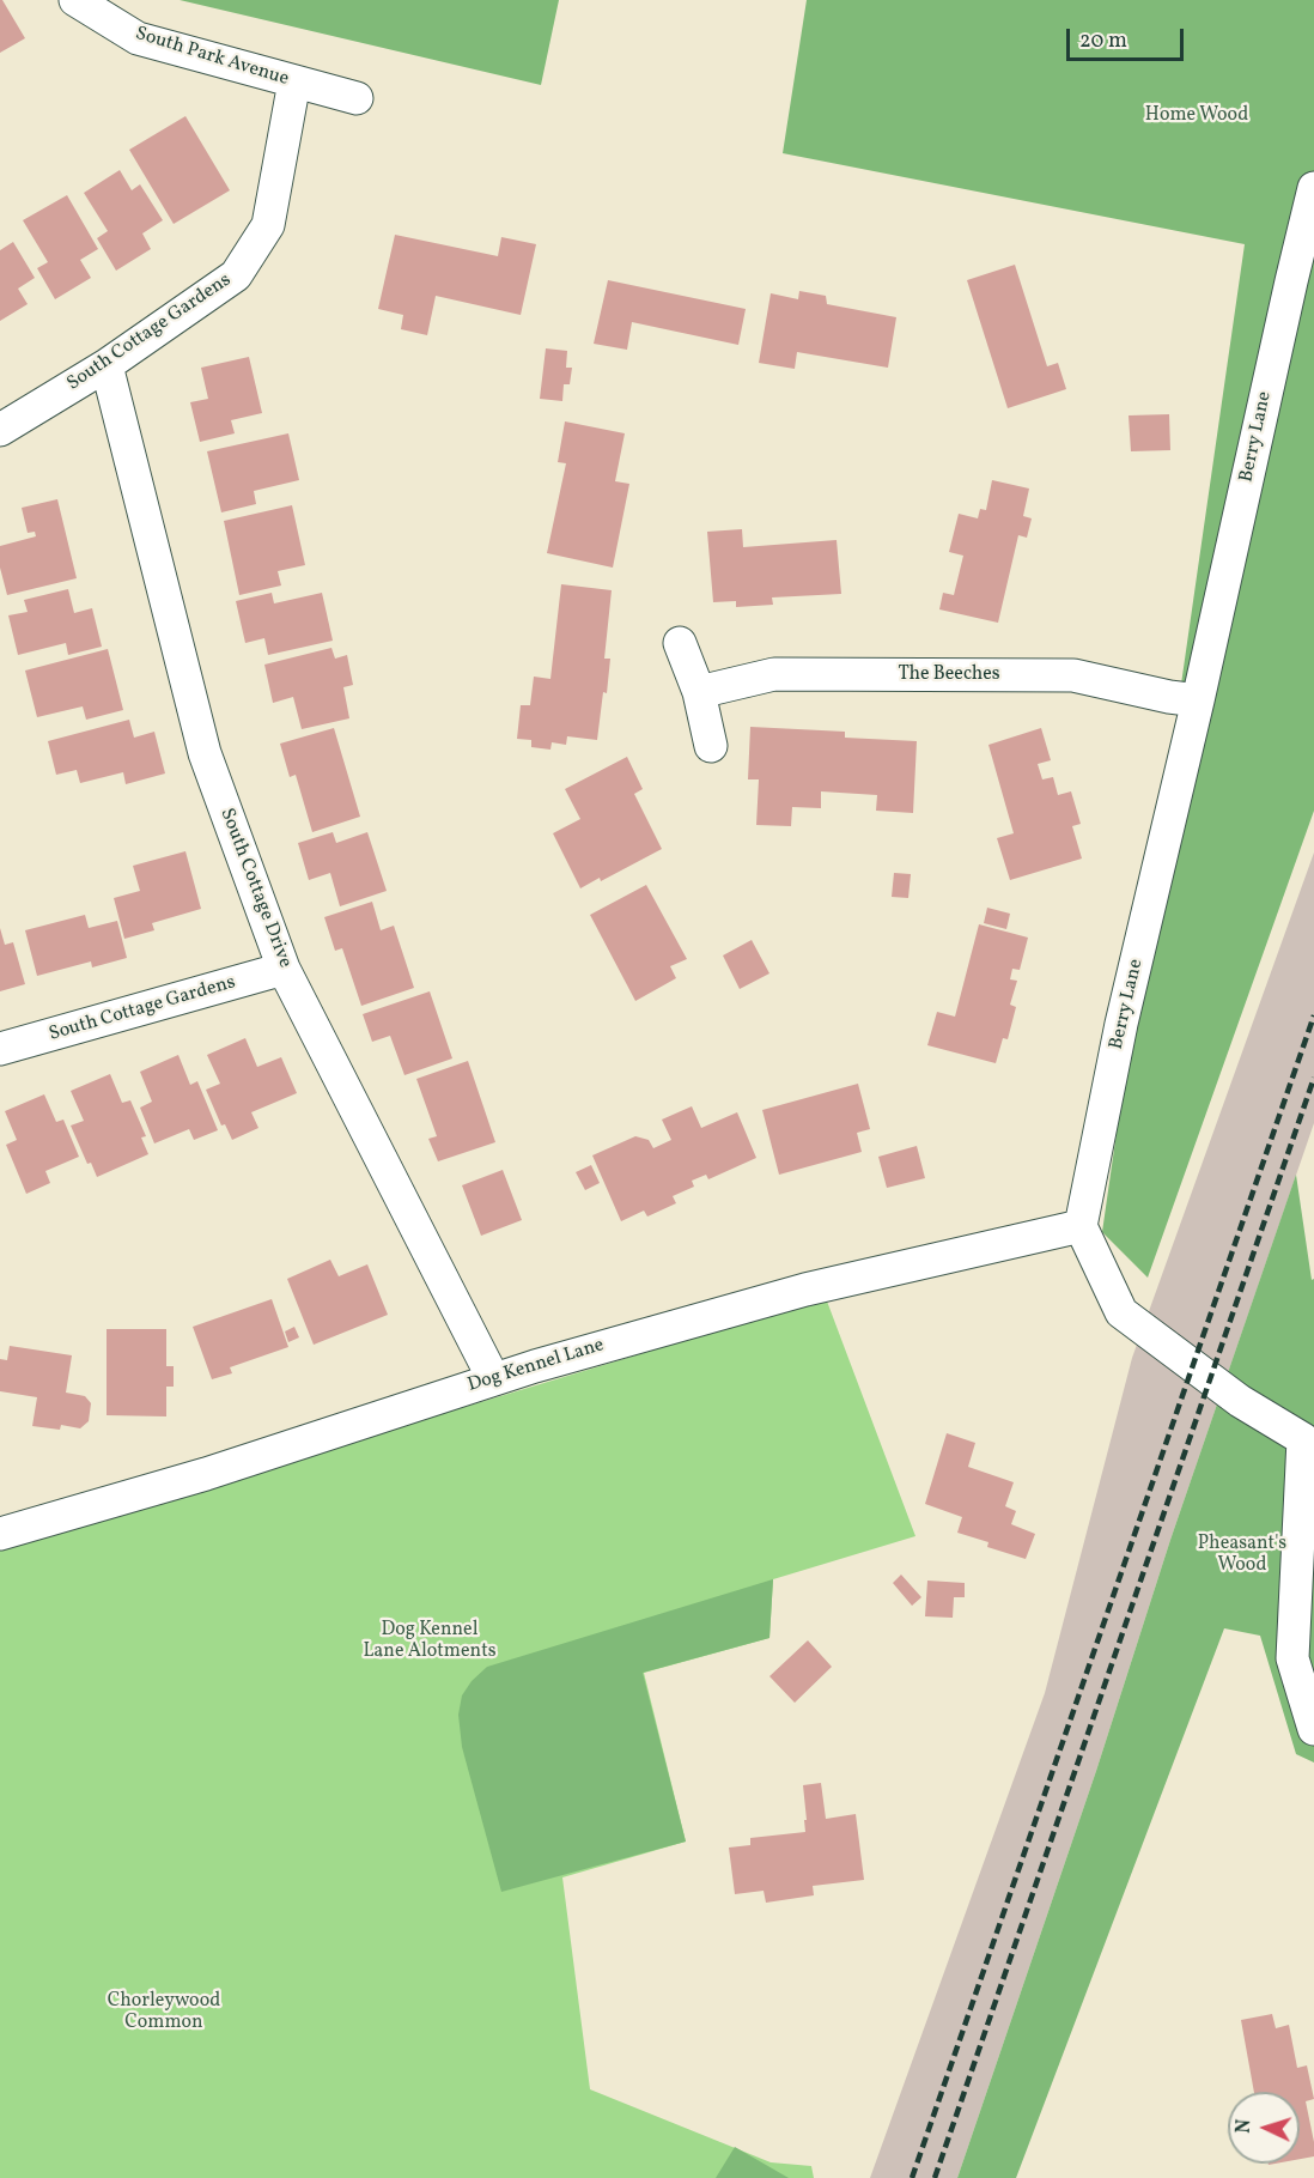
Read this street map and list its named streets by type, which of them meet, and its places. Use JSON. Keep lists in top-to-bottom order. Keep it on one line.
{"streets":{"street":["South Park Avenue","South Cottage Gardens","Berry Lane","The Beeches","South Cottage Drive","Dog Kennel Lane"]},"crossings":[["South Park Avenue","South Cottage Gardens"],["South Cottage Gardens","South Cottage Drive"],["Berry Lane","The Beeches"],["Berry Lane","Dog Kennel Lane"],["South Cottage Drive","Dog Kennel Lane"]],"parks":["Home Wood","Pheasant's Wood","Dog Kennel Lane Alotments","Chorleywood Common"],"scale_bar":"20 m","north":"left"}
